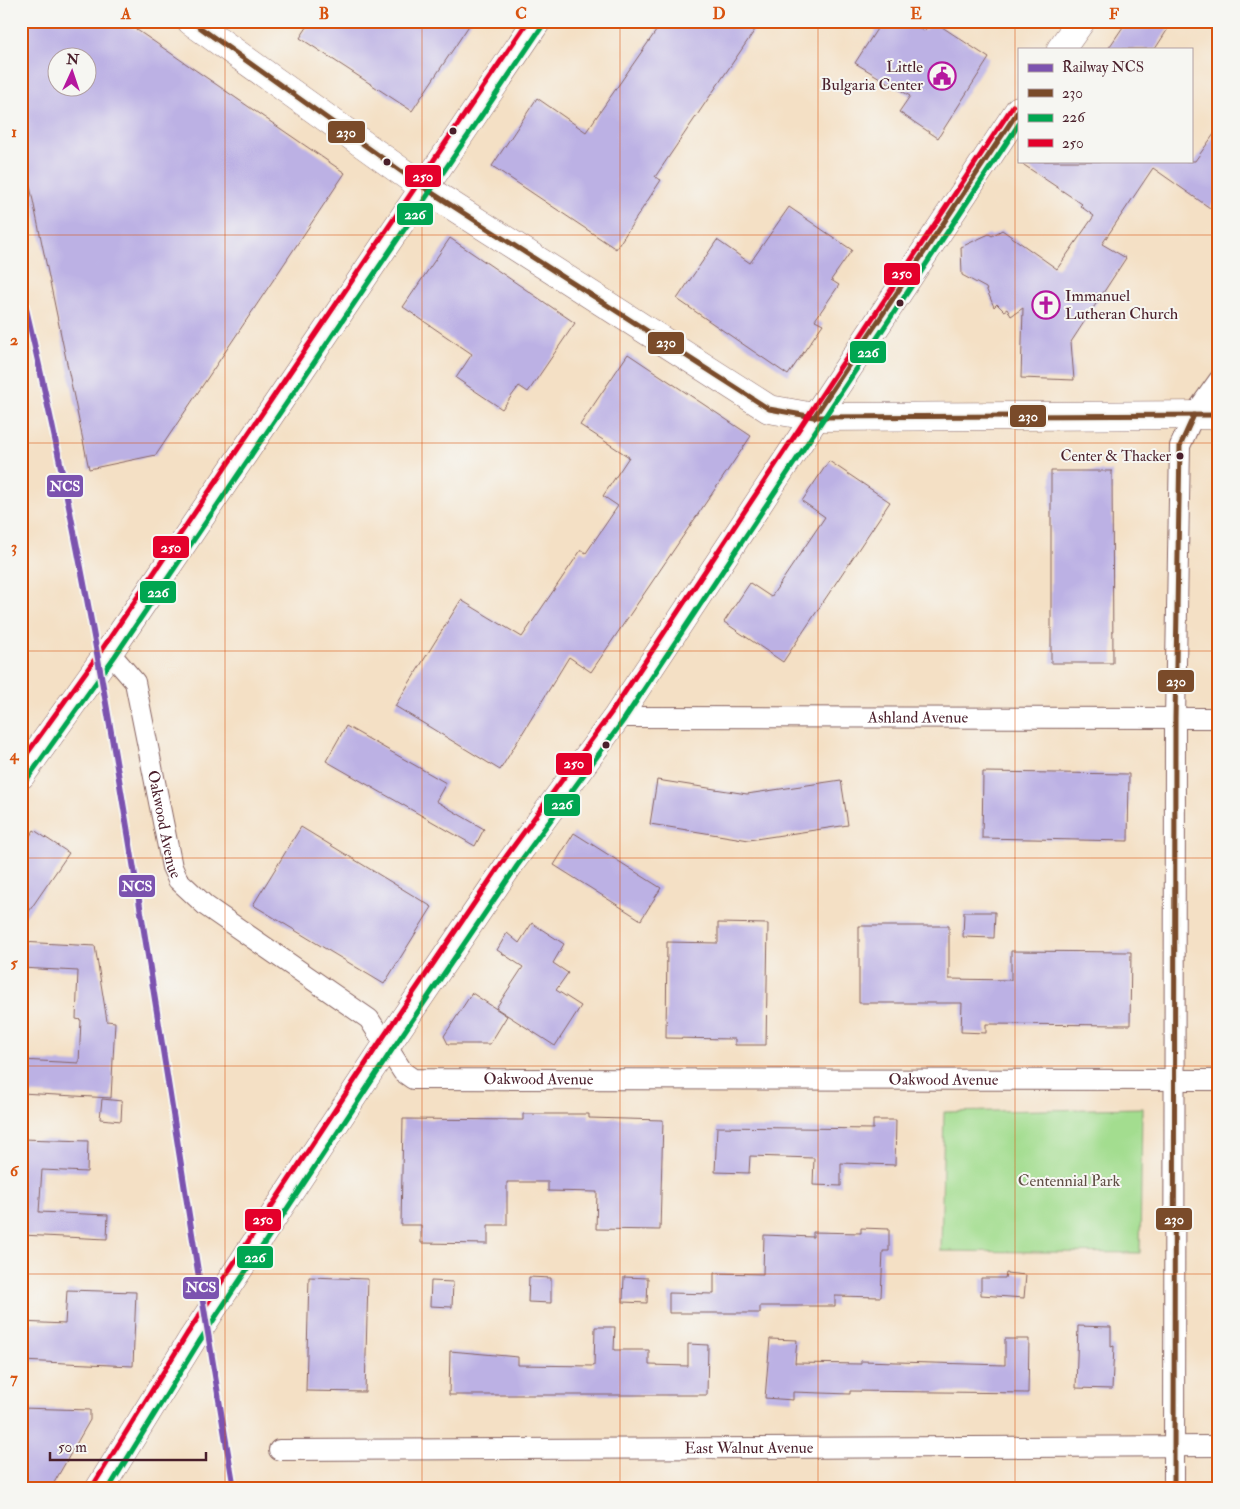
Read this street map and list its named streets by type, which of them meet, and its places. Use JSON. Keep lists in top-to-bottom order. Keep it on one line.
{"streets":{"street":["Ashland Avenue","Oakwood Avenue","East Walnut Avenue"]},"parks":["Centennial Park"],"places":{"public building":["Little Bulgaria Center"],"church":["Immanuel Lutheran Church"],"other":["Center & Thacker"]},"lines":["transit line 230","transit line 250","transit line 226","rail line NCS"],"legend":["Railway NCS","230","226","250"],"scale_bar":"50 m","north":"top","grid":{"columns":["A","B","C","D","E","F"],"rows":["1","2","3","4","5","6","7"]}}
